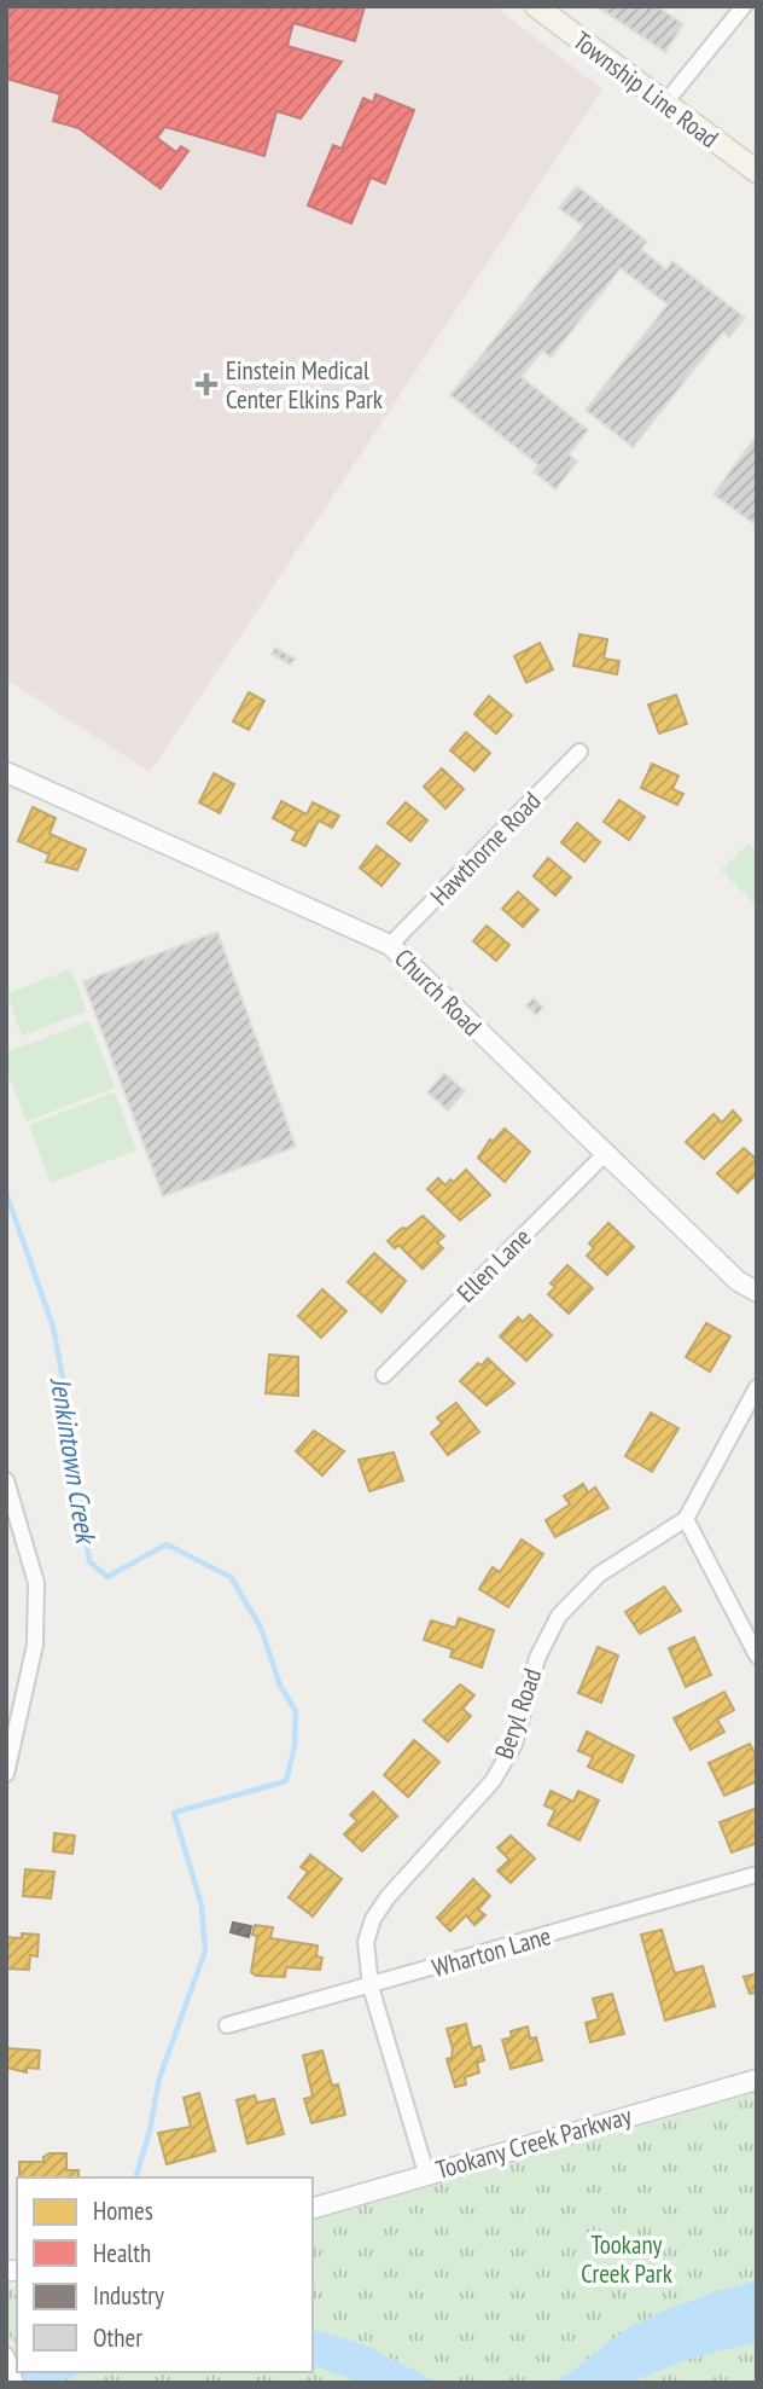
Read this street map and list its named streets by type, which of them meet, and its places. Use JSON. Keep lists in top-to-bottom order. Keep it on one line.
{"streets":{"main road":["Township Line Road"],"street":["Hawthorne Road","Church Road","Ellen Lane","Beryl Road","Wharton Lane","Tookany Creek Parkway"]},"crossings":[["Hawthorne Road","Church Road"],["Church Road","Ellen Lane"],["Beryl Road","Wharton Lane"],["Beryl Road","Tookany Creek Parkway"]],"water":["Jenkintown Creek"],"parks":["Tookany Creek Park"],"places":{"health":["Einstein Medical Center Elkins Park"]},"legend":["Homes","Health","Industry","Other"]}
